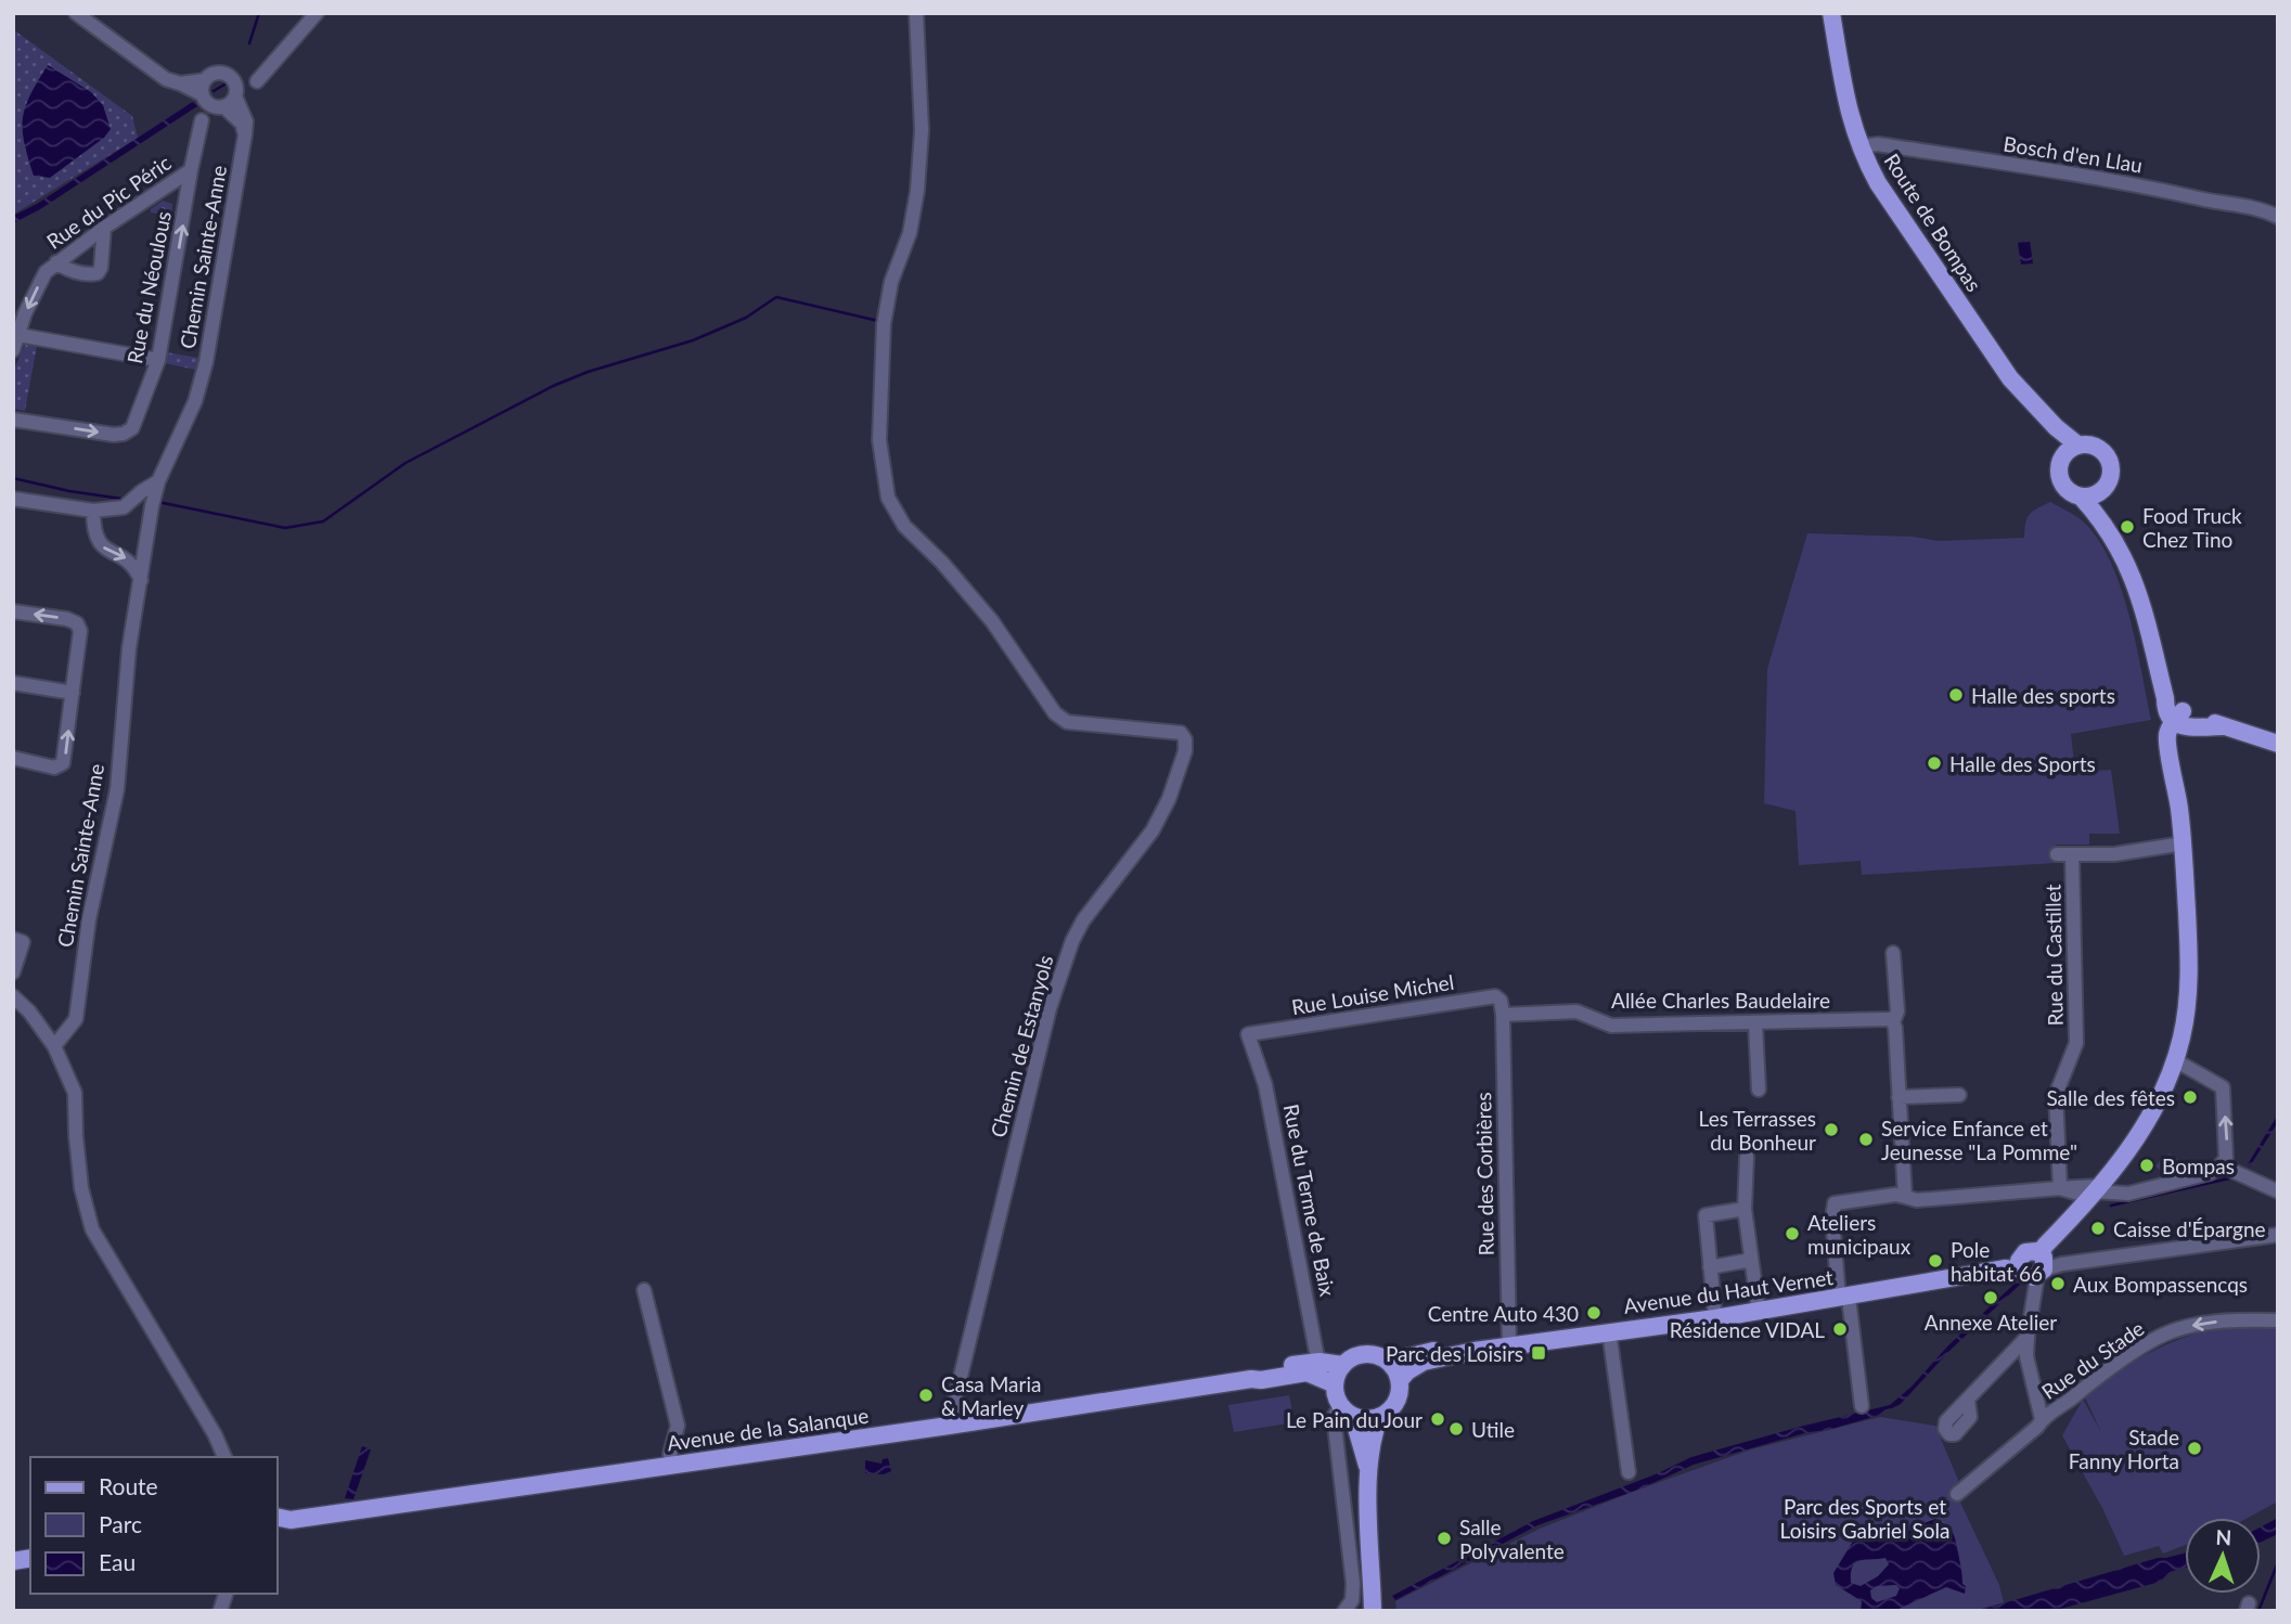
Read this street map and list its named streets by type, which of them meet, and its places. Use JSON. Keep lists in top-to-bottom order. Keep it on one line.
{"streets":{"main road":["Route de Bompas","Avenue du Haut Vernet","Avenue de la Salanque"],"street":["Bosch d'en Llau","Rue du Pic Péric","Chemin Sainte-Anne","Rue du Néoulous","Rue du Castillet","Rue Louise Michel","Allée Charles Baudelaire","Chemin de Estanyols","Rue des Corbières","Rue du Terme de Baix","Rue du Stade"]},"crossings":[["Bosch d'en Llau","Route de Bompas"],["Rue du Pic Péric","Rue du Néoulous"],["Rue Louise Michel","Allée Charles Baudelaire"],["Rue Louise Michel","Rue des Corbières"],["Rue Louise Michel","Rue du Terme de Baix"],["Allée Charles Baudelaire","Rue des Corbières"],["Chemin de Estanyols","Avenue de la Salanque"],["Rue des Corbières","Avenue du Haut Vernet"],["Rue du Terme de Baix","Avenue du Haut Vernet"],["Rue du Terme de Baix","Avenue de la Salanque"],["Avenue du Haut Vernet","Avenue de la Salanque"]],"one_way":["Rue du Stade"],"parks":["Parc des Sports et Loisirs Gabriel Sola"],"places":{"other":["Food Truck Chez Tino","Halle des sports","Halle des Sports","Salle des fêtes","Les Terrasses du Bonheur","Service Enfance et Jeunesse \"La Pomme\"","Bompas","Caisse d'Épargne","Ateliers municipaux","Pole habitat 66","Aux Bompassencqs","Annexe Atelier","Centre Auto 430","Résidence VIDAL","Casa Maria & Marley","Le Pain du Jour","Utile","Stade Fanny Horta","Salle Polyvalente"],"transit":["Parc des Loisirs"]},"legend":["Route","Parc","Eau"],"north":"top"}
